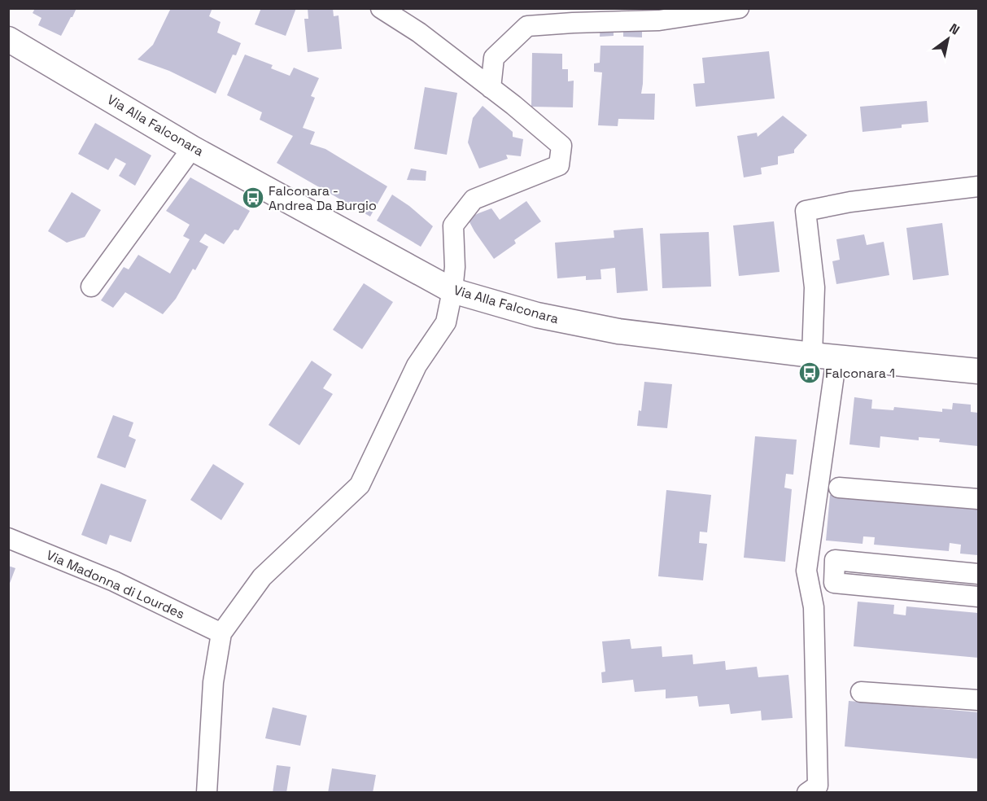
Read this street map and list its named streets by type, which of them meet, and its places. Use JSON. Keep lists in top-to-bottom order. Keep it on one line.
{"streets":{"street":["Via Alla Falconara","Via Madonna di Lourdes"]},"places":{"bus stop":["Falconara - Andrea Da Burgio","Falconara 1"]},"north":"top right"}
